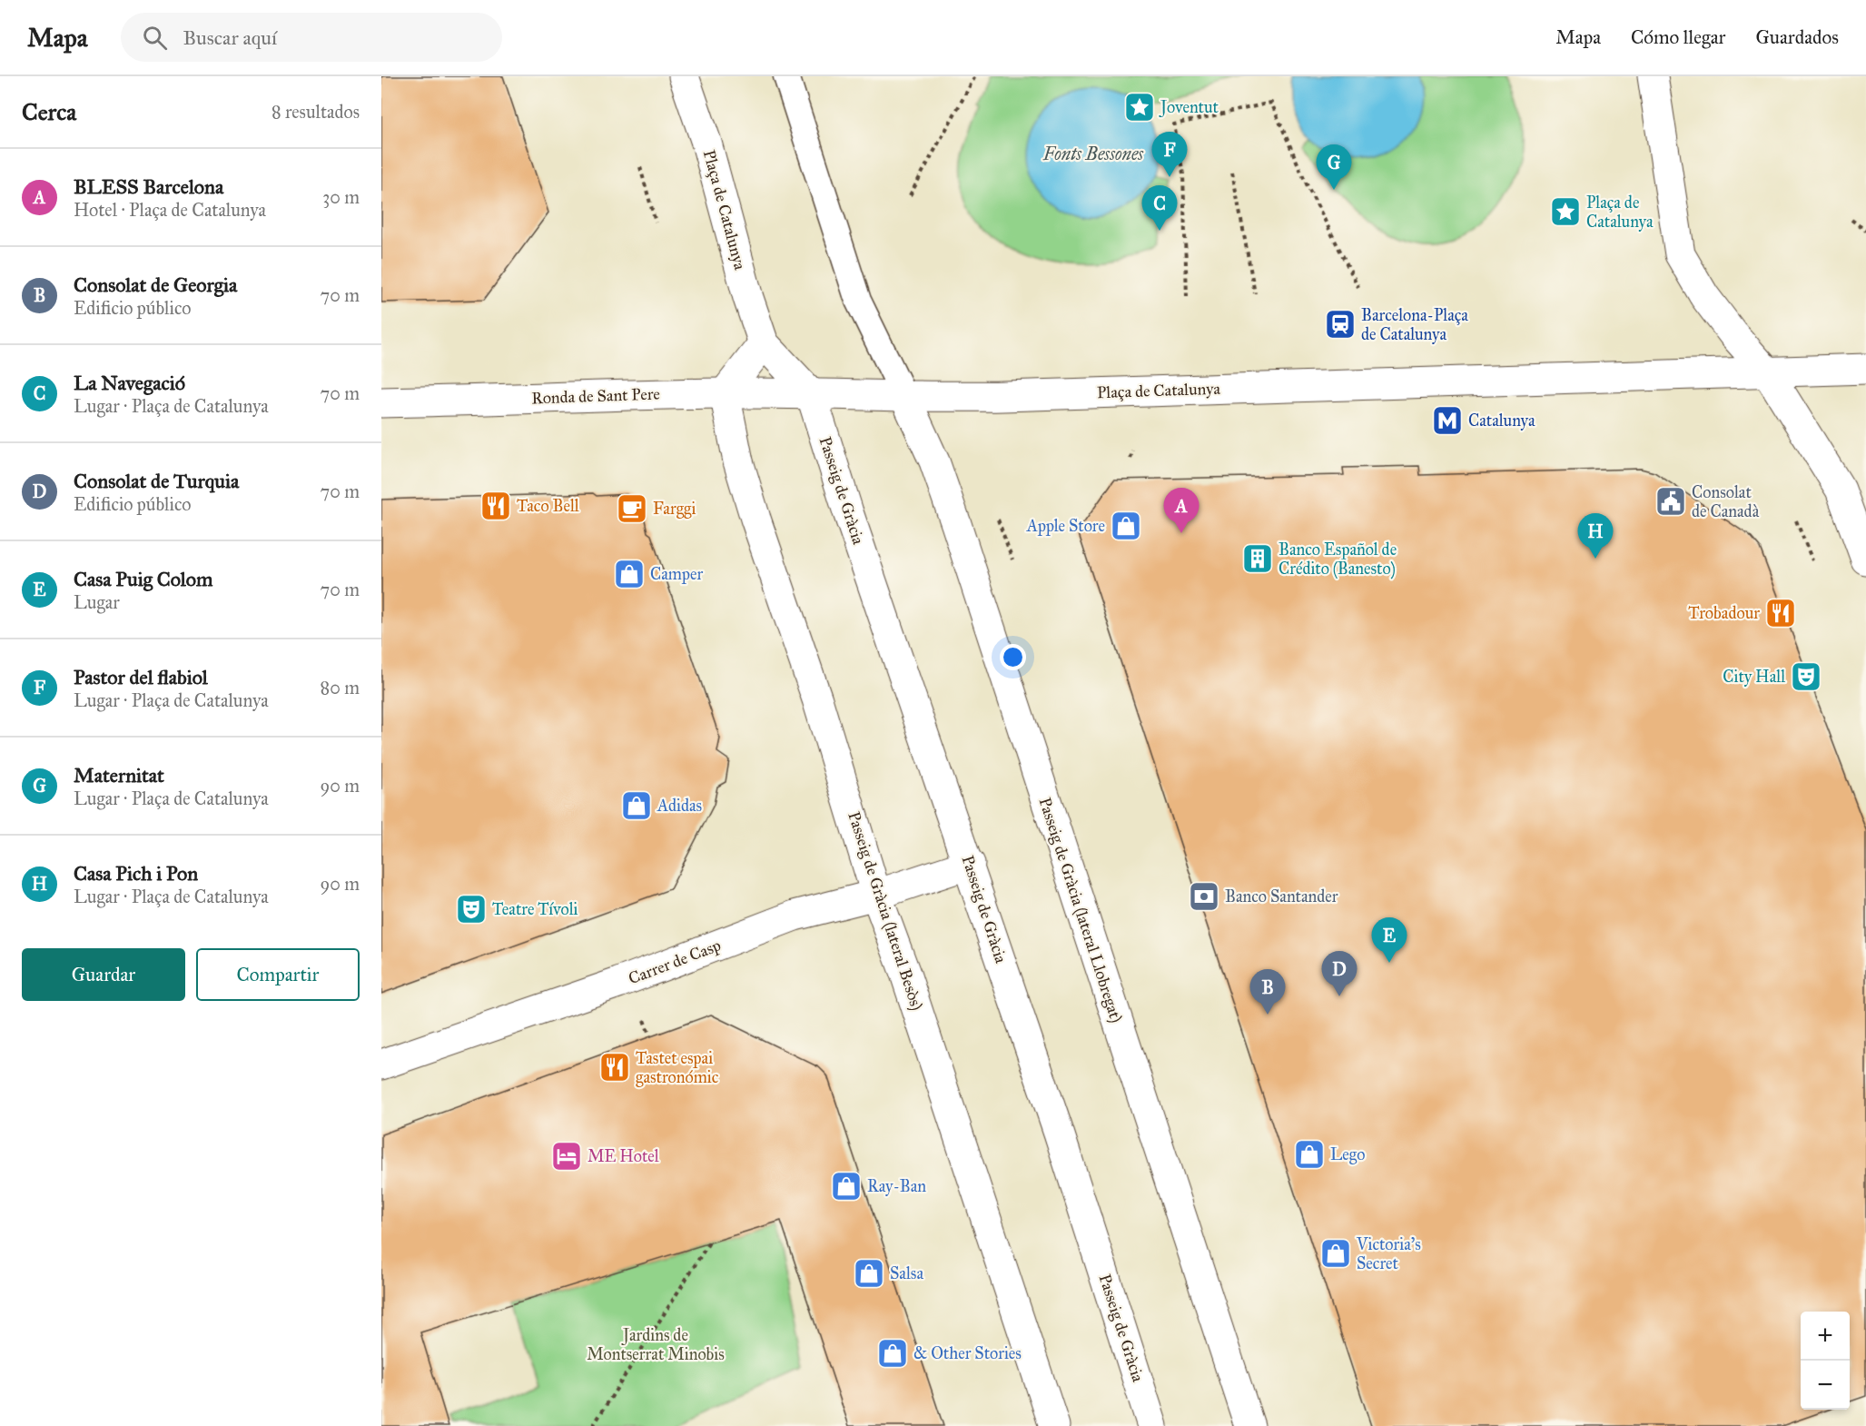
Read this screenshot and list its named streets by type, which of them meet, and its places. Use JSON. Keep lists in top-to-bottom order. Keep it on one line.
{"streets":{"street":["Plaça de Catalunya","Ronda de Sant Pere","Passeig de Gràcia","Passeig de Gràcia (lateral Llobregat)","Passeig de Gràcia (lateral Besòs)","Carrer de Casp"]},"crossings":[["Plaça de Catalunya","Ronda de Sant Pere"],["Plaça de Catalunya","Passeig de Gràcia"],["Plaça de Catalunya","Passeig de Gràcia (lateral Llobregat)"],["Ronda de Sant Pere","Passeig de Gràcia"],["Ronda de Sant Pere","Passeig de Gràcia (lateral Besòs)"],["Passeig de Gràcia","Carrer de Casp"],["Passeig de Gràcia (lateral Besòs)","Carrer de Casp"]],"water":["Fonts Bessones"],"parks":["Jardins de Montserrat Minobis"],"places":{"place":["Joventut","Plaça de Catalunya"],"station":["Barcelona-Plaça de Catalunya"],"metro station":["Catalunya"],"public building":["Consolat de Canadà"],"restaurant":["Taco Bell","Trobadour","Tastet espai gastronómic"],"cafe":["Farggi"],"shop":["Apple Store","Camper","Adidas","Lego","Ray-Ban","Victoria's Secret","Salsa","& Other Stories"],"building":["Banco Español de Crédito (Banesto)"],"theatre":["City Hall","Teatre Tívoli"],"bank":["Banco Santander"],"hotel":["ME Hotel"]},"page":{"header":"Mapa","search":"Buscar aquí","nav":["Mapa","Cómo llegar","Guardados"],"heading":["Cerca","8 resultados"],"pins":["F","G","C","A","H","E","D","B"],"list":[{"mark":"A","name":"BLESS Barcelona","note":"Hotel · Plaça de Catalunya","value":"30 m"},{"mark":"B","name":"Consolat de Georgia","note":"Edificio público","value":"70 m"},{"mark":"C","name":"La Navegació","note":"Lugar · Plaça de Catalunya","value":"70 m"},{"mark":"D","name":"Consolat de Turquia","note":"Edificio público","value":"70 m"},{"mark":"E","name":"Casa Puig Colom","note":"Lugar","value":"70 m"},{"mark":"F","name":"Pastor del flabiol","note":"Lugar · Plaça de Catalunya","value":"80 m"},{"mark":"G","name":"Maternitat","note":"Lugar · Plaça de Catalunya","value":"90 m"},{"mark":"H","name":"Casa Pich i Pon","note":"Lugar · Plaça de Catalunya","value":"90 m"}],"buttons":["Guardar","Compartir"],"map_buttons":["+","−"]}}
